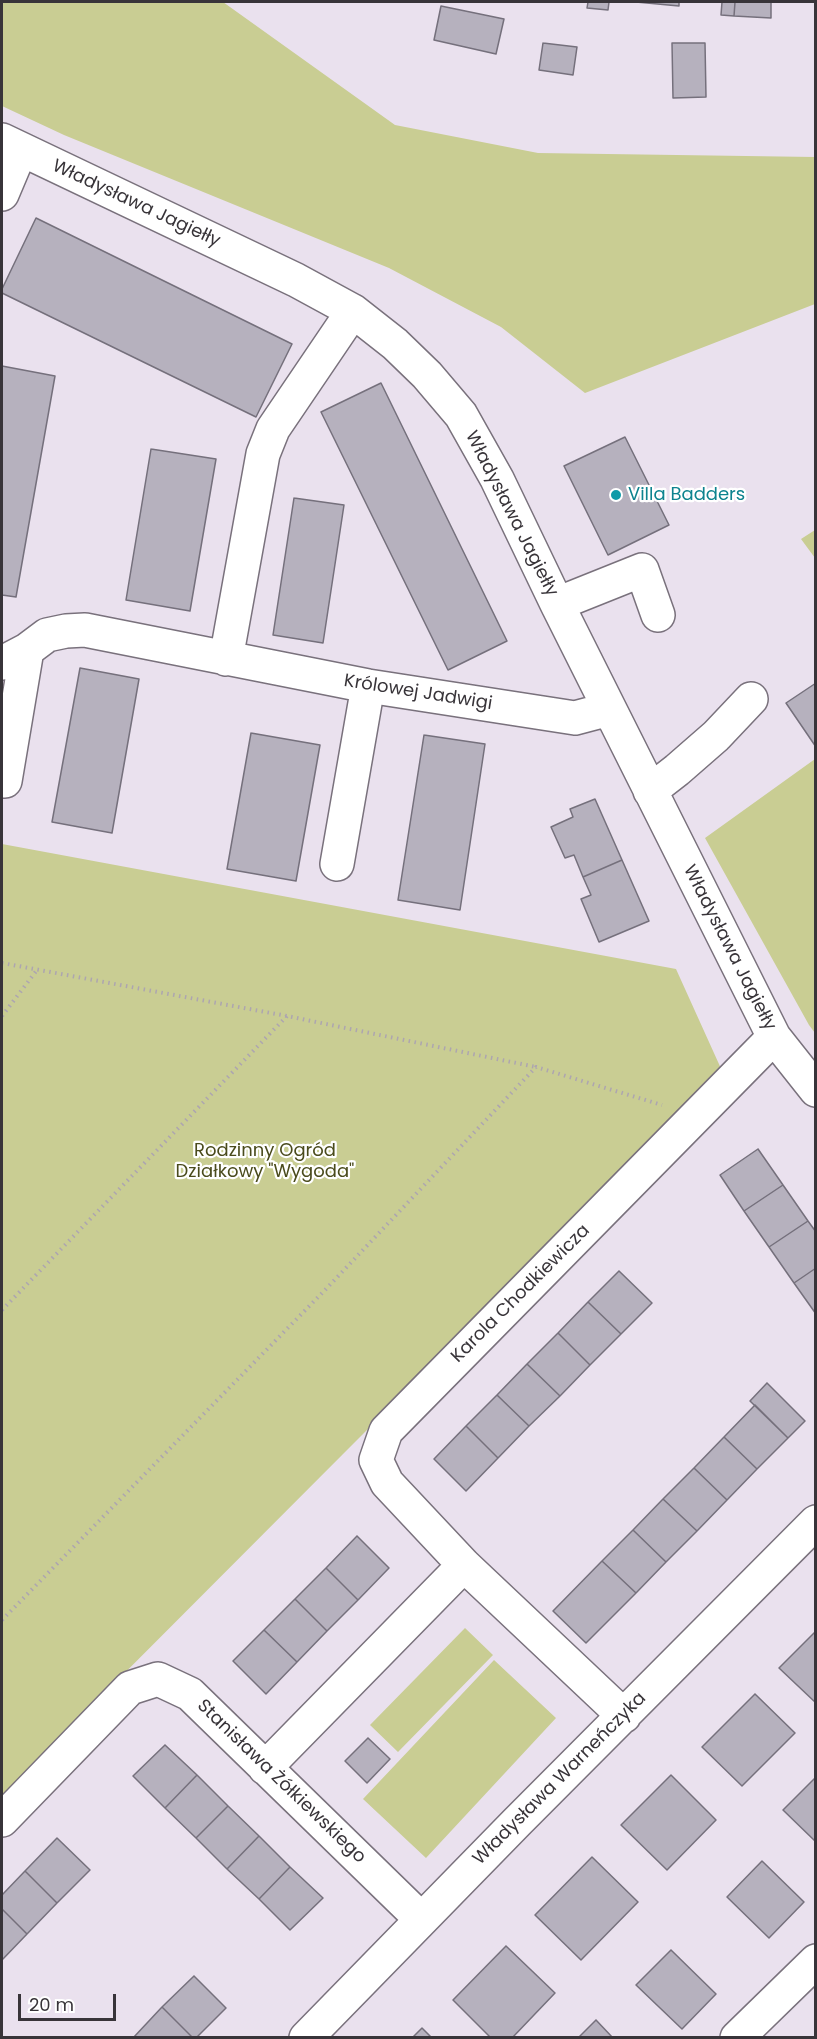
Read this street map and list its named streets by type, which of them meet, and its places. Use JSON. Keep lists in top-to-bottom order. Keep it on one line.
{"streets":{"street":["Władysława Jagiełły","Królowej Jadwigi","Karola Chodkiewicza","Władysława Warneńczyka","Stanisława Żółkiewskiego"]},"crossings":[["Władysława Jagiełły","Królowej Jadwigi"],["Władysława Jagiełły","Karola Chodkiewicza"],["Karola Chodkiewicza","Władysława Warneńczyka"],["Władysława Warneńczyka","Stanisława Żółkiewskiego"]],"parks":["Rodzinny Ogród Działkowy \"Wygoda\""],"places":["Villa Badders"],"scale_bar":"20 m"}
